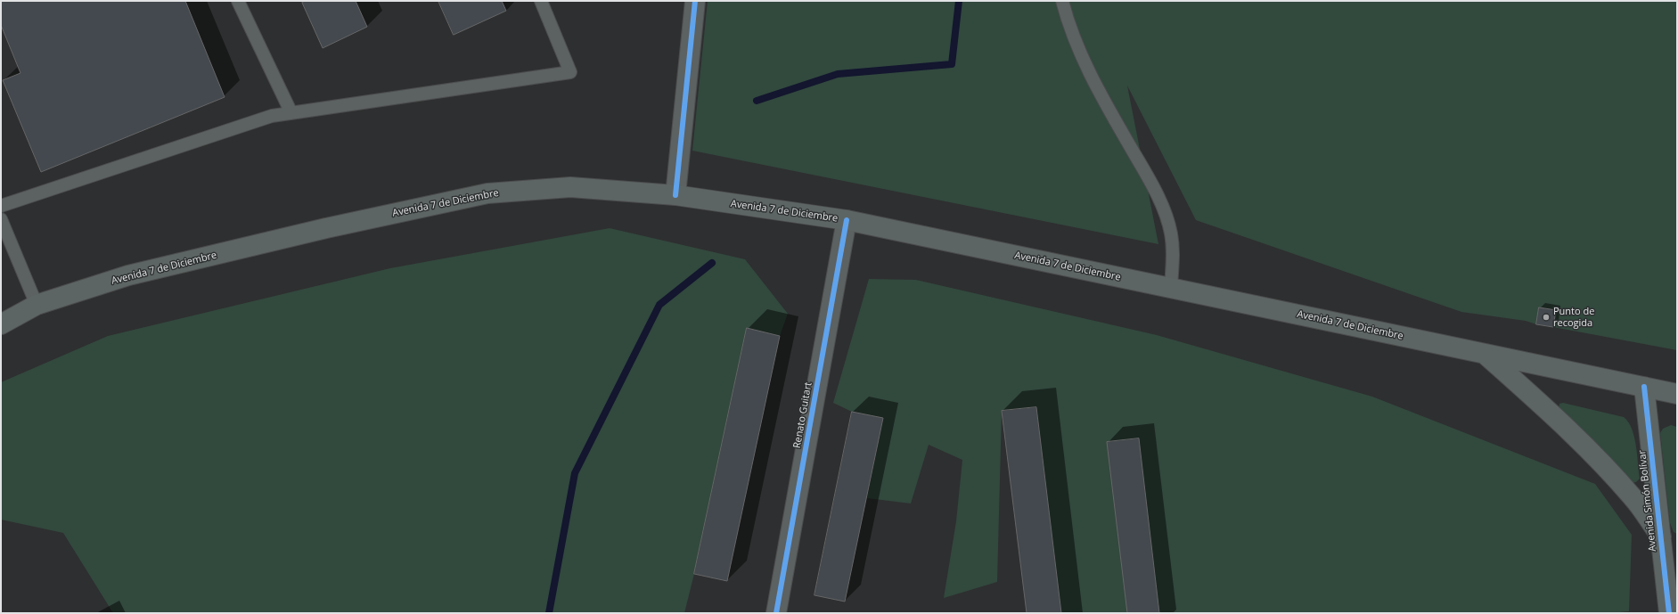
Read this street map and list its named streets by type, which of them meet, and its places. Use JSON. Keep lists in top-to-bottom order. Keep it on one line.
{"streets":{"main road":["Avenida 7 de Diciembre","Avenida Simón Bolívar"],"street":["Renato Guitart"]},"crossings":[["Avenida 7 de Diciembre","Renato Guitart"],["Avenida 7 de Diciembre","Avenida Simón Bolívar"]],"places":["Punto de recogida"]}
